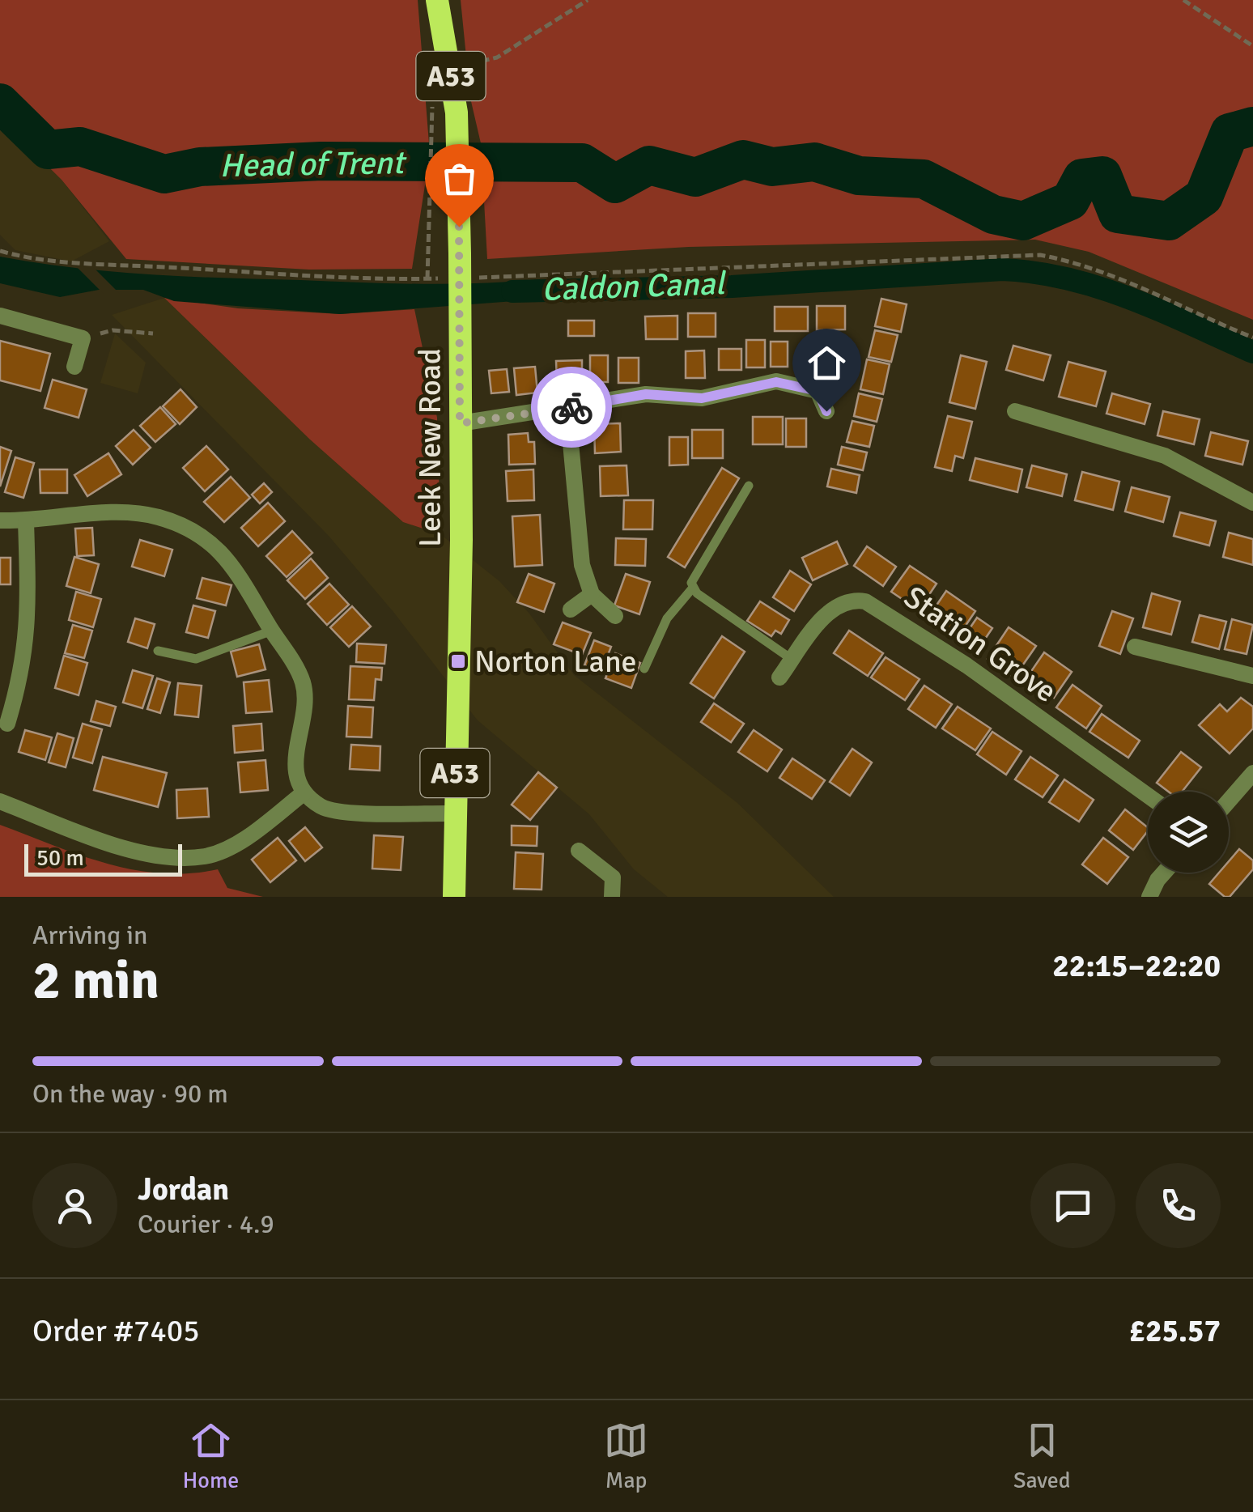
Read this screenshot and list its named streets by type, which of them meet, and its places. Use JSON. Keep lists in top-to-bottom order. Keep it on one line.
{"streets":{"highway":["A53","Leek New Road"],"street":["Station Grove"]},"water":["Head of Trent","Caldon Canal"],"places":{"transit":["Norton Lane"]},"scale_bar":"50 m","page":{"scale":"50 m","heading":["2 min","Arriving in","22:15–22:20"],"panel":["Jordan","Courier · 4.9","Order #7405","£25.57"],"bar":"On the way · 90 m","tabs":["Home","Map","Saved"]}}
